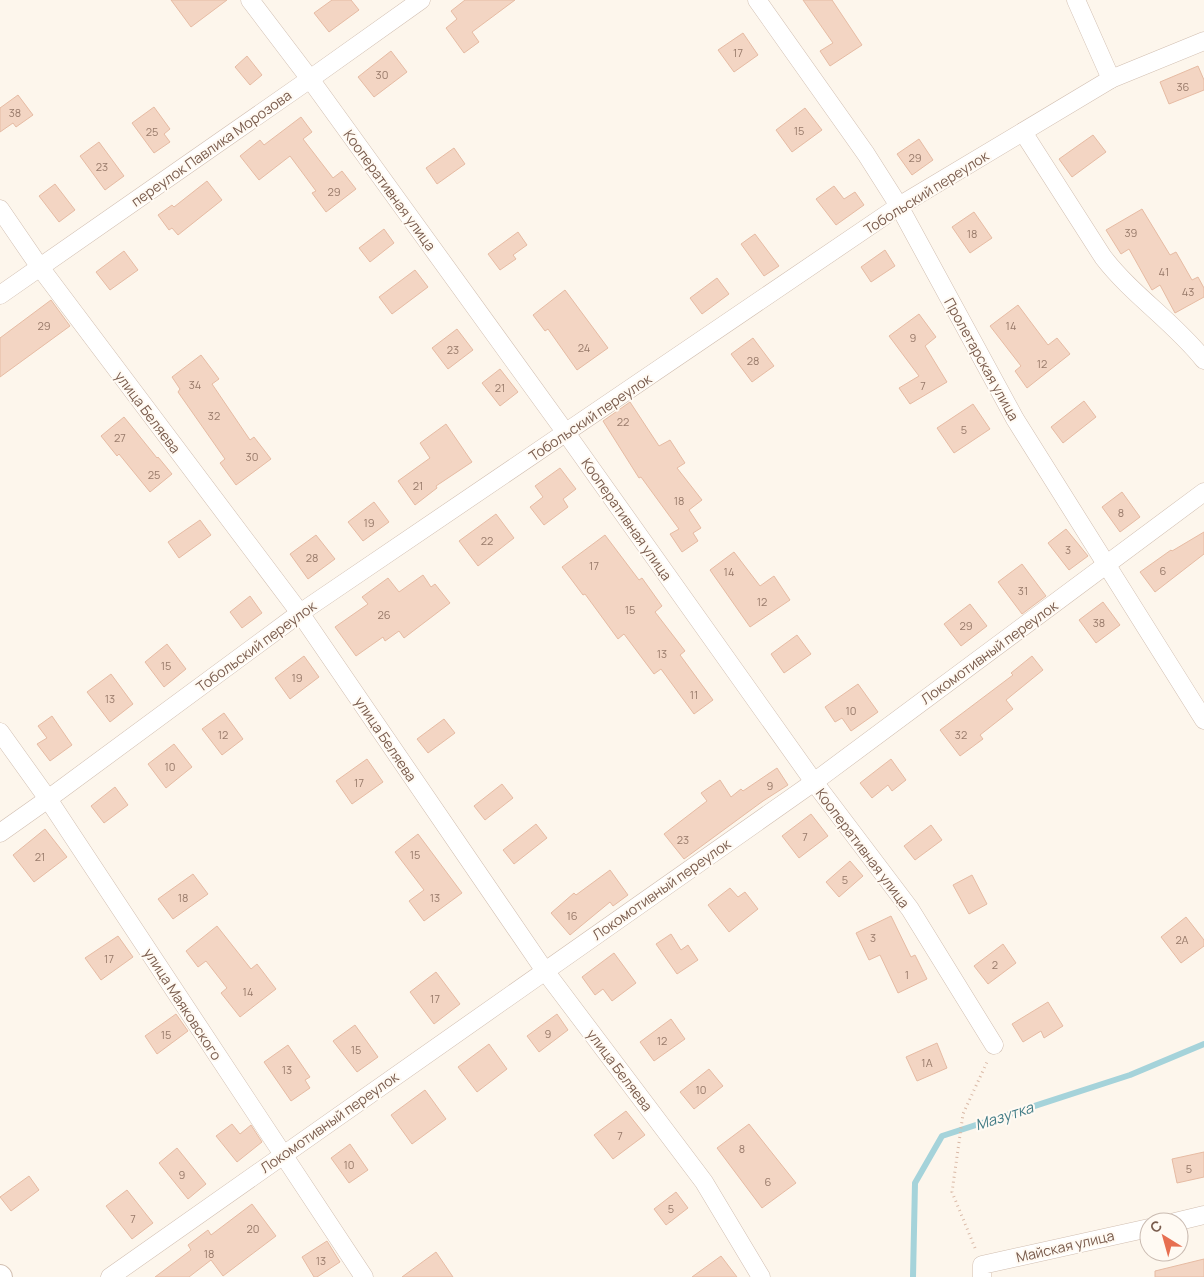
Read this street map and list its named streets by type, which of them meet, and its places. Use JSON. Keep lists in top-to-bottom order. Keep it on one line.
{"streets":{"street":["переулок Павлика Морозова","Кооперативная улица","Тобольский переулок","Пролетарская улица","улица Беляева","Локомотивный переулок","улица Маяковского","Майская улица"]},"crossings":[["переулок Павлика Морозова","Кооперативная улица"],["переулок Павлика Морозова","улица Беляева"],["Кооперативная улица","Тобольский переулок"],["Кооперативная улица","Локомотивный переулок"],["Тобольский переулок","Пролетарская улица"],["Тобольский переулок","улица Беляева"],["Тобольский переулок","улица Маяковского"],["Пролетарская улица","Локомотивный переулок"],["улица Беляева","Локомотивный переулок"],["Локомотивный переулок","улица Маяковского"]],"water":["Мазутка"],"house_numbers":["17","30","36","38","15","25","29","23","29","39","18","41","43","29","14","9","24","23","28","12","34","7","21","32","22","5","27","30","25","21","18","8","19","22","3","28","17","6","14","31","12","15","26","38","29","13","15","19","11","13","10","12","32","10","17","9","7","23","15","21","5","18","13","16","3","2А","17","2","1","14","17","9","15","12","15","1А","13","10","7","8","10","5","9","6","5","7","20","18","13"],"north":"top left"}
